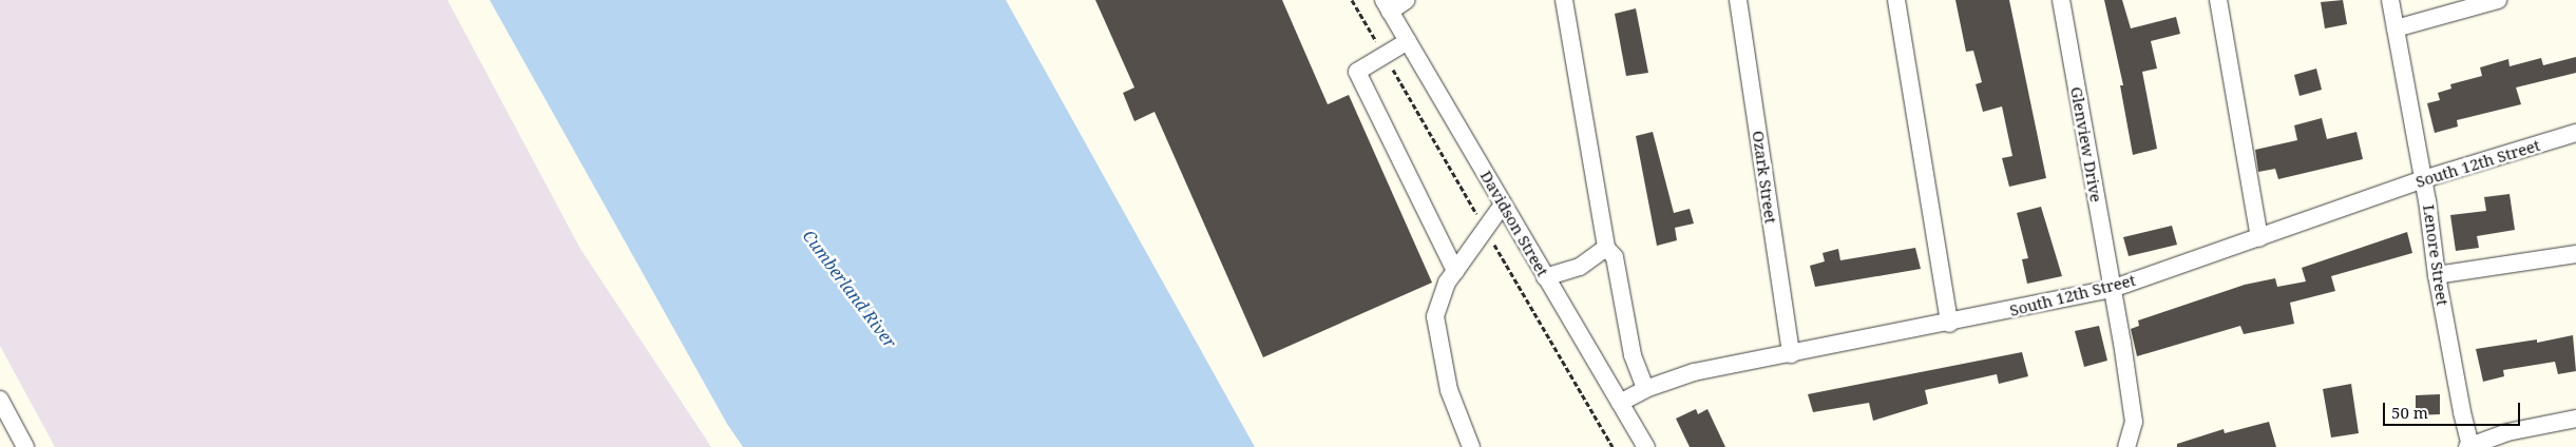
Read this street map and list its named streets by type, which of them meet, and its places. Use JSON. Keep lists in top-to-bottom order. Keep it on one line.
{"streets":{"street":["Glenview Drive","South 12th Street","Ozark Street","Davidson Street","Lenore Street"]},"crossings":[["Glenview Drive","South 12th Street"],["South 12th Street","Ozark Street"],["South 12th Street","Davidson Street"],["South 12th Street","Lenore Street"]],"water":["Cumberland River"],"scale_bar":"50 m"}
